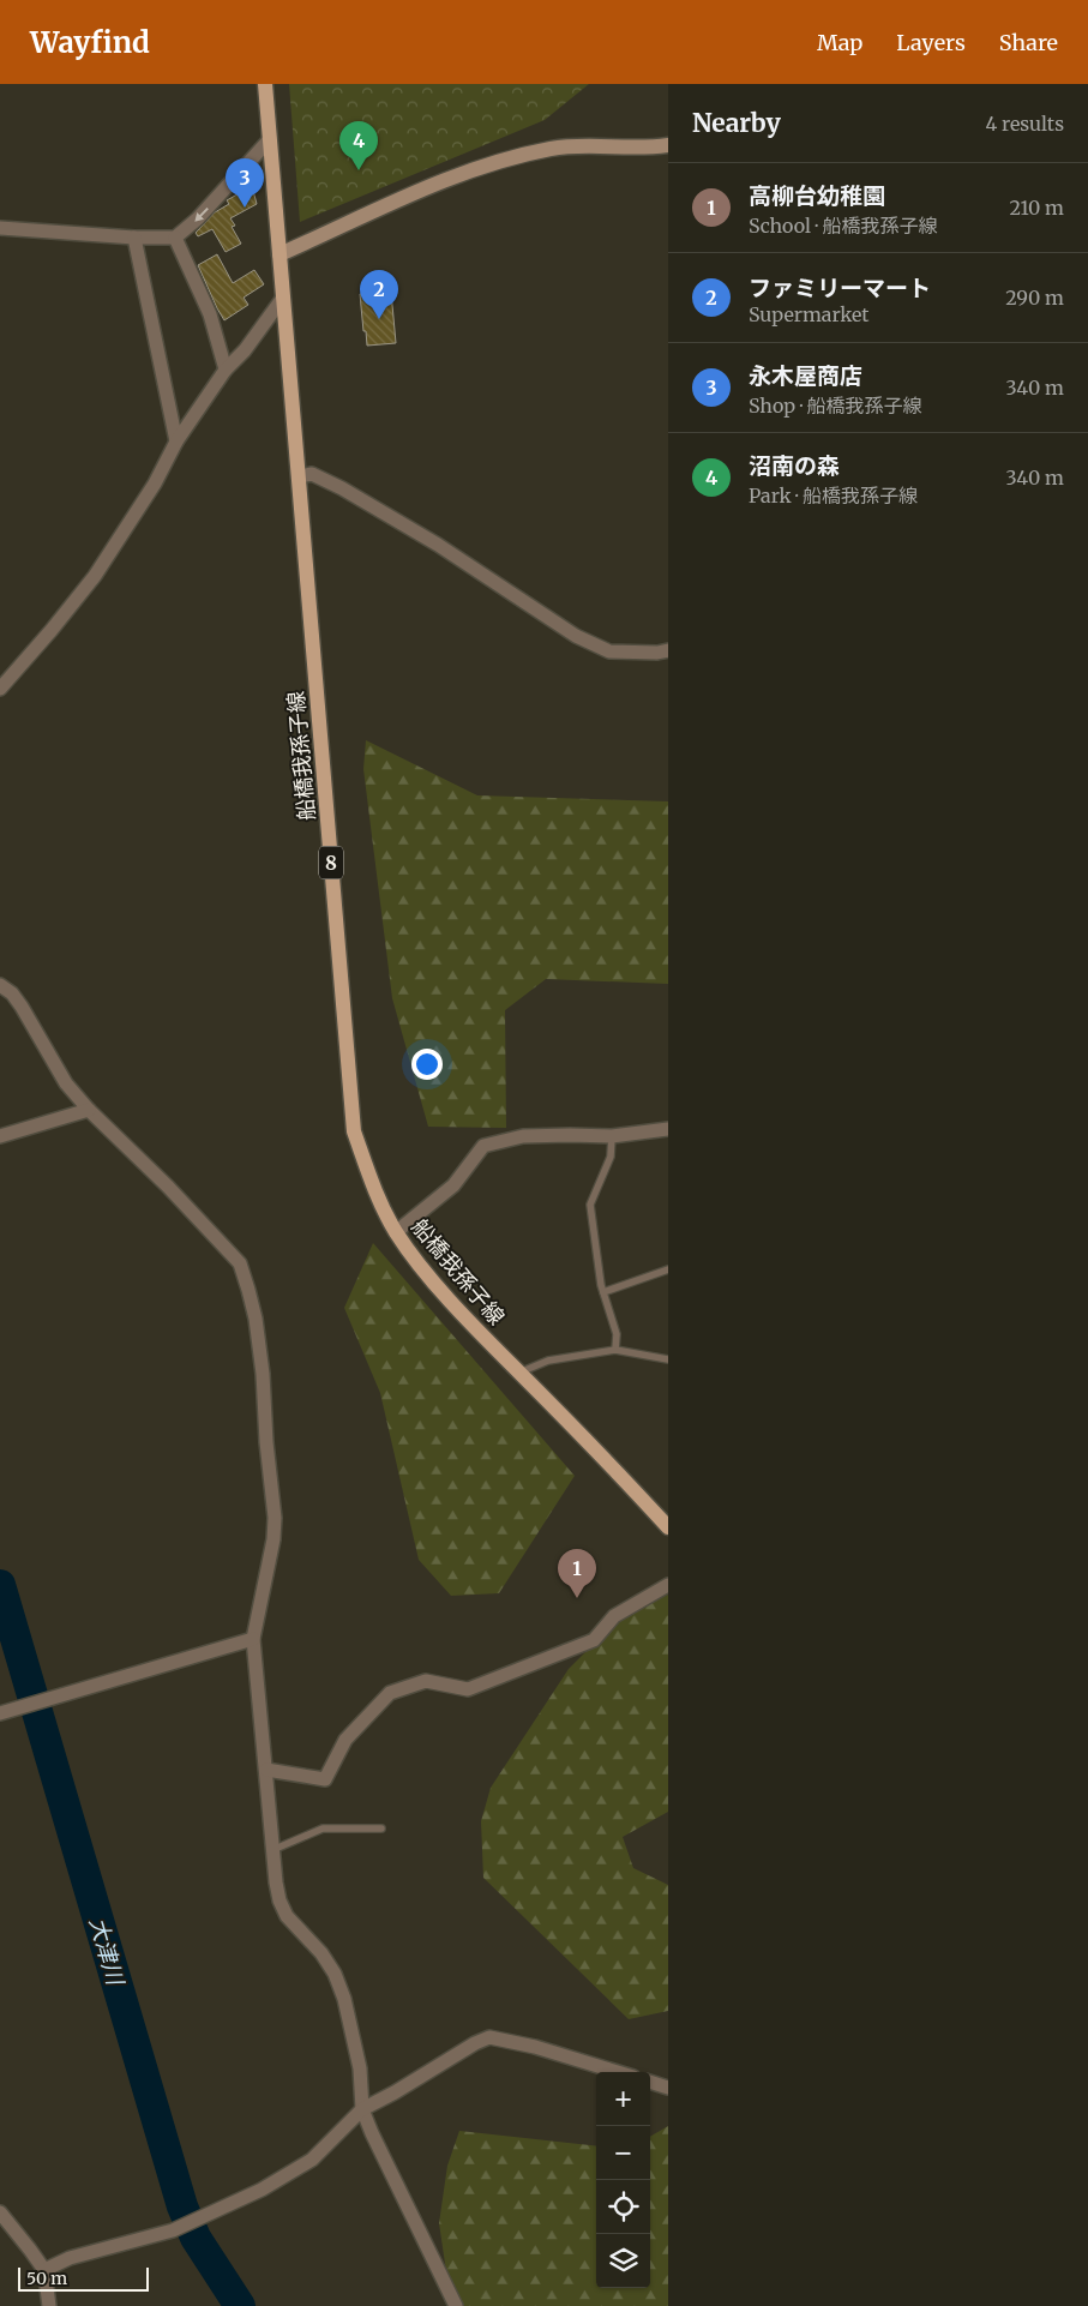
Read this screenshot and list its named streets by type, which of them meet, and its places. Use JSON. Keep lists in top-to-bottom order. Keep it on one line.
{"streets":{"main road":["船橋我孫子線","8"]},"water":["大津川"],"scale_bar":"50 m","page":{"header":"Wayfind","nav":["Map","Layers","Share"],"heading":["Nearby","4 results"],"pins":["4","3","2","1"],"list":[{"mark":"1","name":"高柳台幼稚園","note":"School · 船橋我孫子線","value":"210 m"},{"mark":"2","name":"ファミリーマート","note":"Supermarket","value":"290 m"},{"mark":"3","name":"永木屋商店","note":"Shop · 船橋我孫子線","value":"340 m"},{"mark":"4","name":"沼南の森","note":"Park · 船橋我孫子線","value":"340 m"}],"map_buttons":["+","−"],"scale":"50 m"}}
